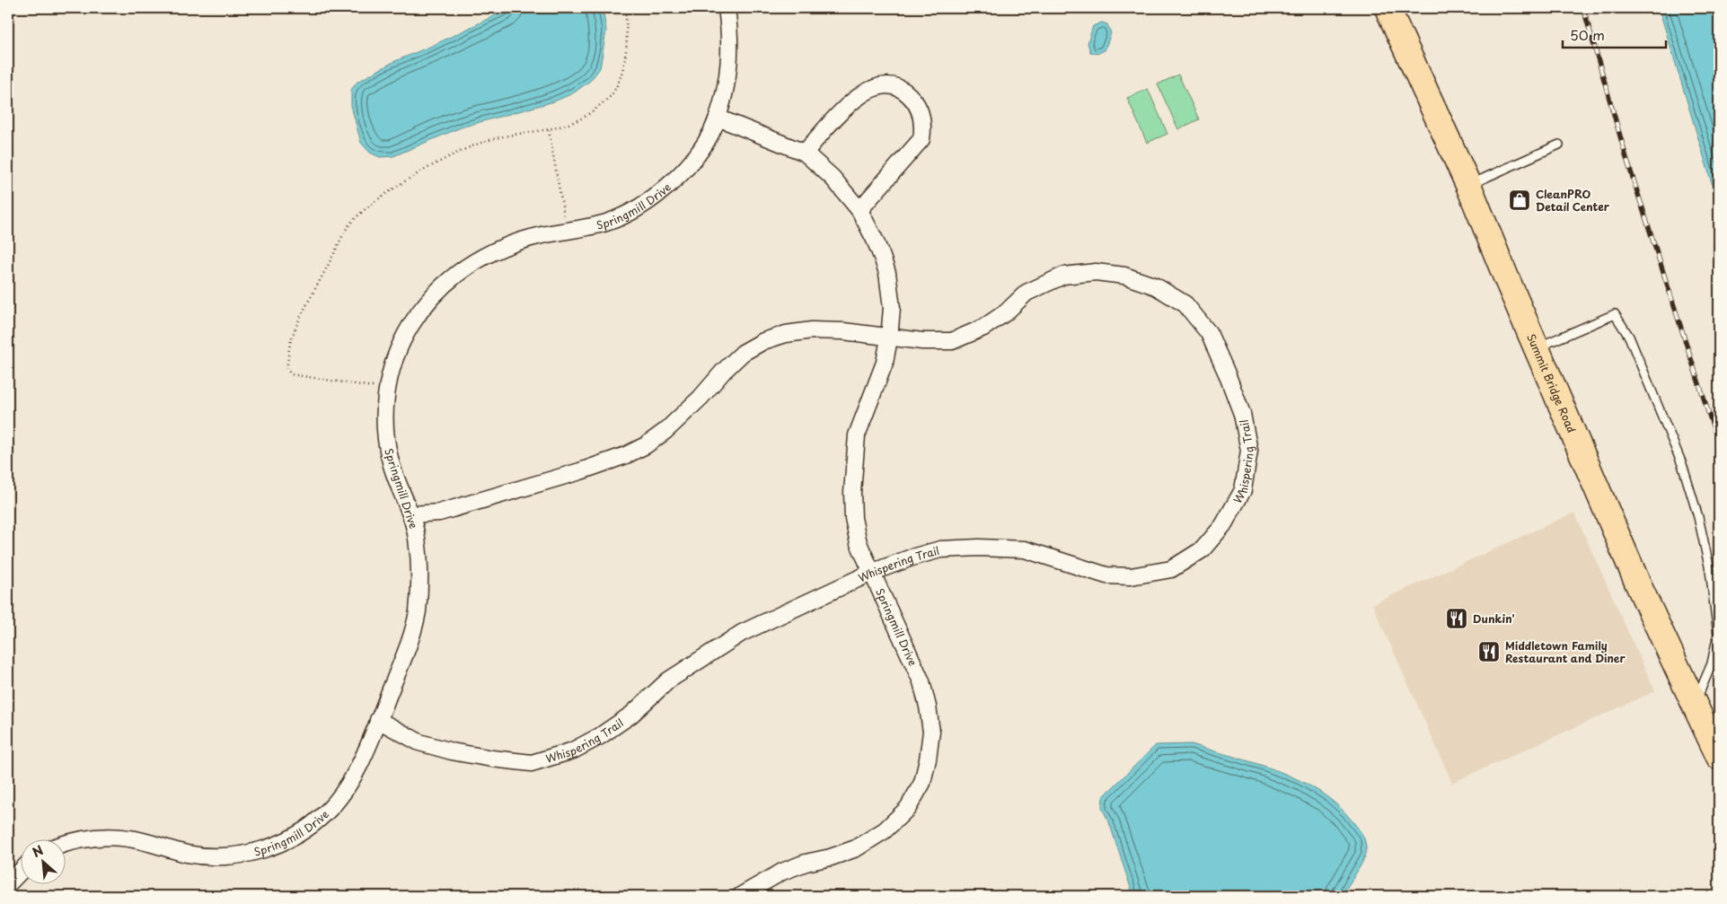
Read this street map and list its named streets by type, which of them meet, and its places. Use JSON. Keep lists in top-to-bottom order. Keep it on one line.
{"streets":{"main road":["Summit Bridge Road"],"street":["Springmill Drive","Whispering Trail"]},"crossings":[["Springmill Drive","Whispering Trail"]],"places":{"shop":["CleanPRO Detail Center"],"restaurant":["Dunkin'","Middletown Family Restaurant and Diner"]},"scale_bar":"50 m","north":"top left"}
